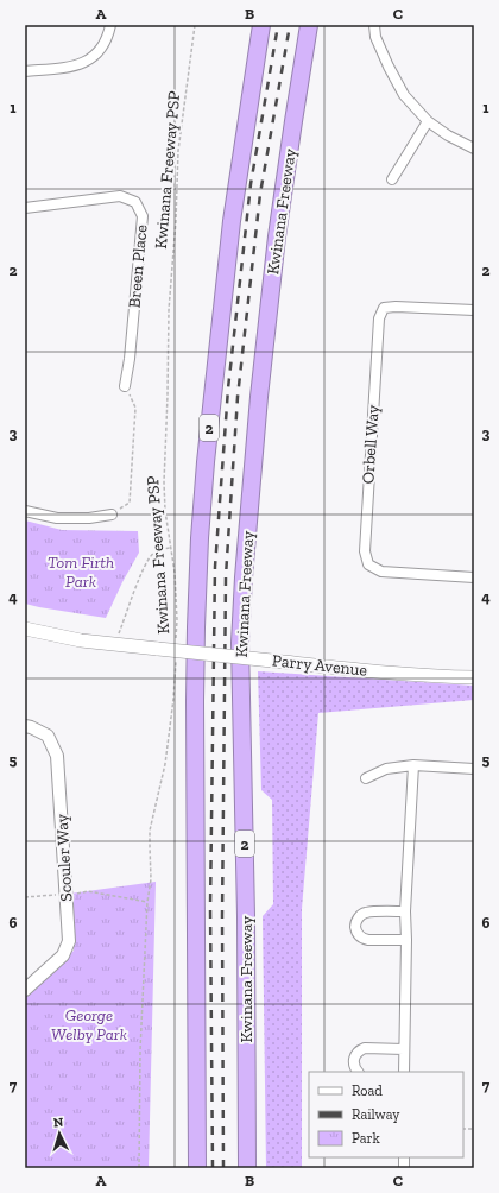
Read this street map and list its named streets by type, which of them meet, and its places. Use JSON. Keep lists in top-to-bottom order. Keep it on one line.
{"streets":{"highway":["Kwinana Freeway","2"],"main road":["Parry Avenue"],"street":["Breen Place","Orbell Way","Scouler Way"],"path":["Kwinana Freeway PSP"]},"parks":["Tom Firth Park","George Welby Park"],"legend":["Road","Railway","Park"],"north":"top","grid":{"columns":["A","B","C"],"rows":["1","2","3","4","5","6","7"]}}
